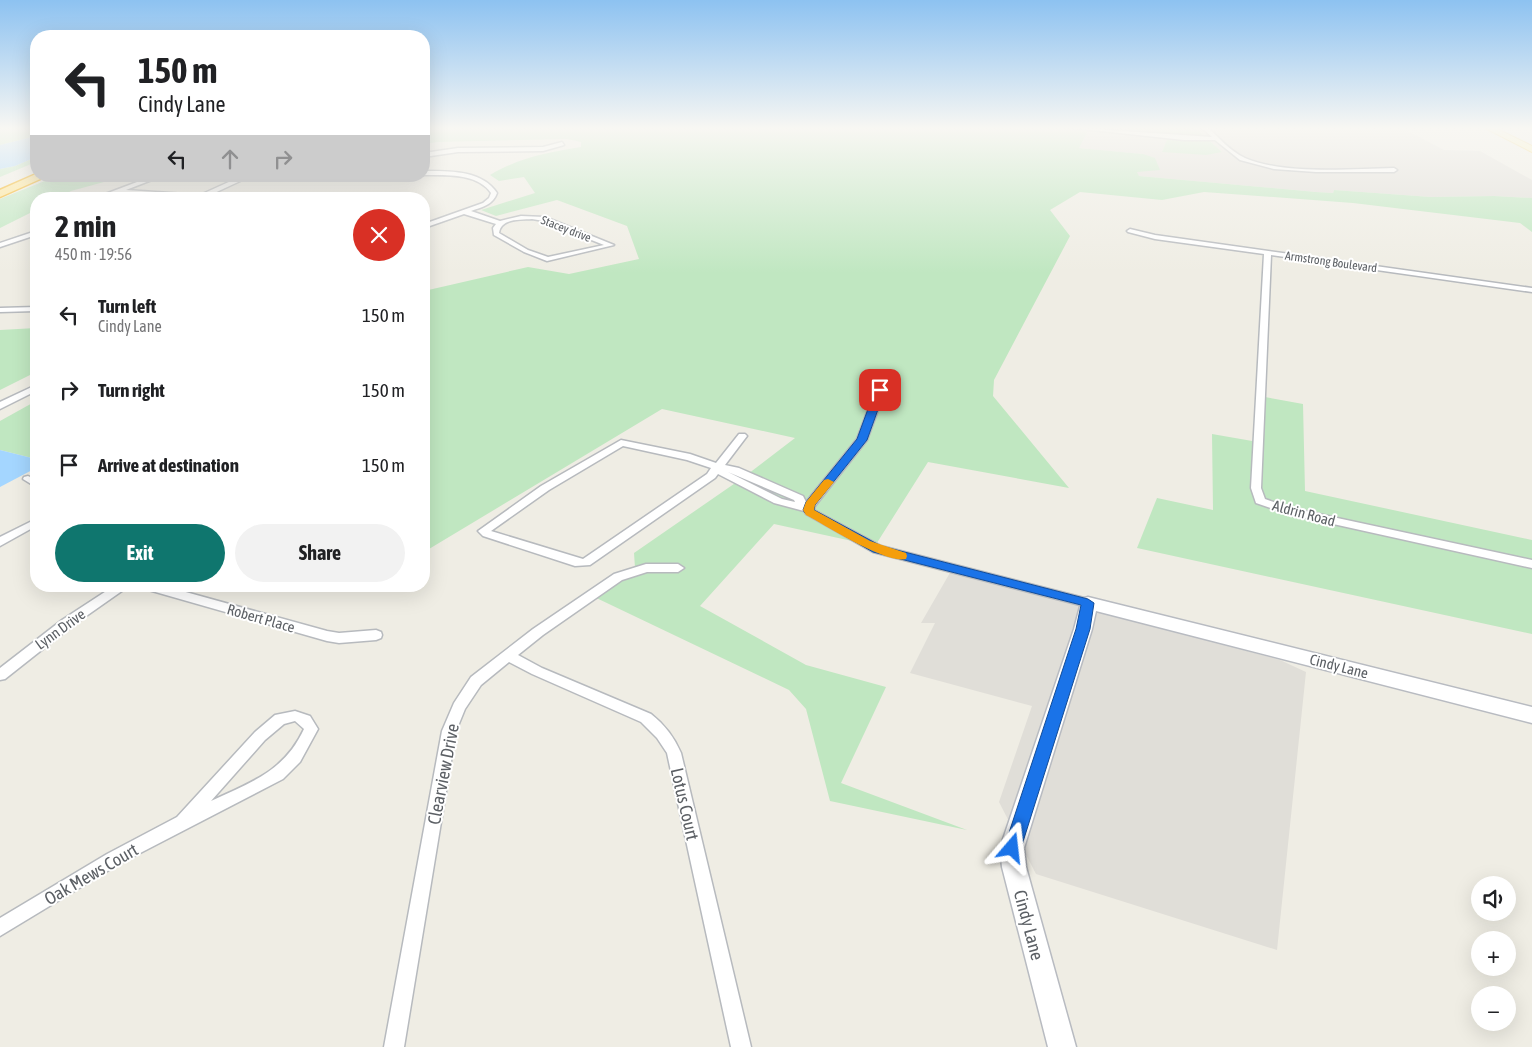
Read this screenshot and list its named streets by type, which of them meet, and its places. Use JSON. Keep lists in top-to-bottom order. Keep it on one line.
{"streets":{"street":["Stacey drive","Armstrong Boulevard","Aldrin Road","Robert Place","Lynn Drive","Cindy Lane","Clearview Drive","Lotus Court","Oak Mews Court"]},"crossings":[["Armstrong Boulevard","Aldrin Road"],["Clearview Drive","Lotus Court"]],"page":{"turn":["150 m","Cindy Lane"],"heading":["2 min","450 m · 19:56"],"list":[{"name":"Turn left","note":"Cindy Lane","value":"150 m"},{"name":"Turn right","value":"150 m"},{"name":"Arrive at destination","value":"150 m"}],"buttons":["Exit","Share"],"map_buttons":["+","−"]}}
